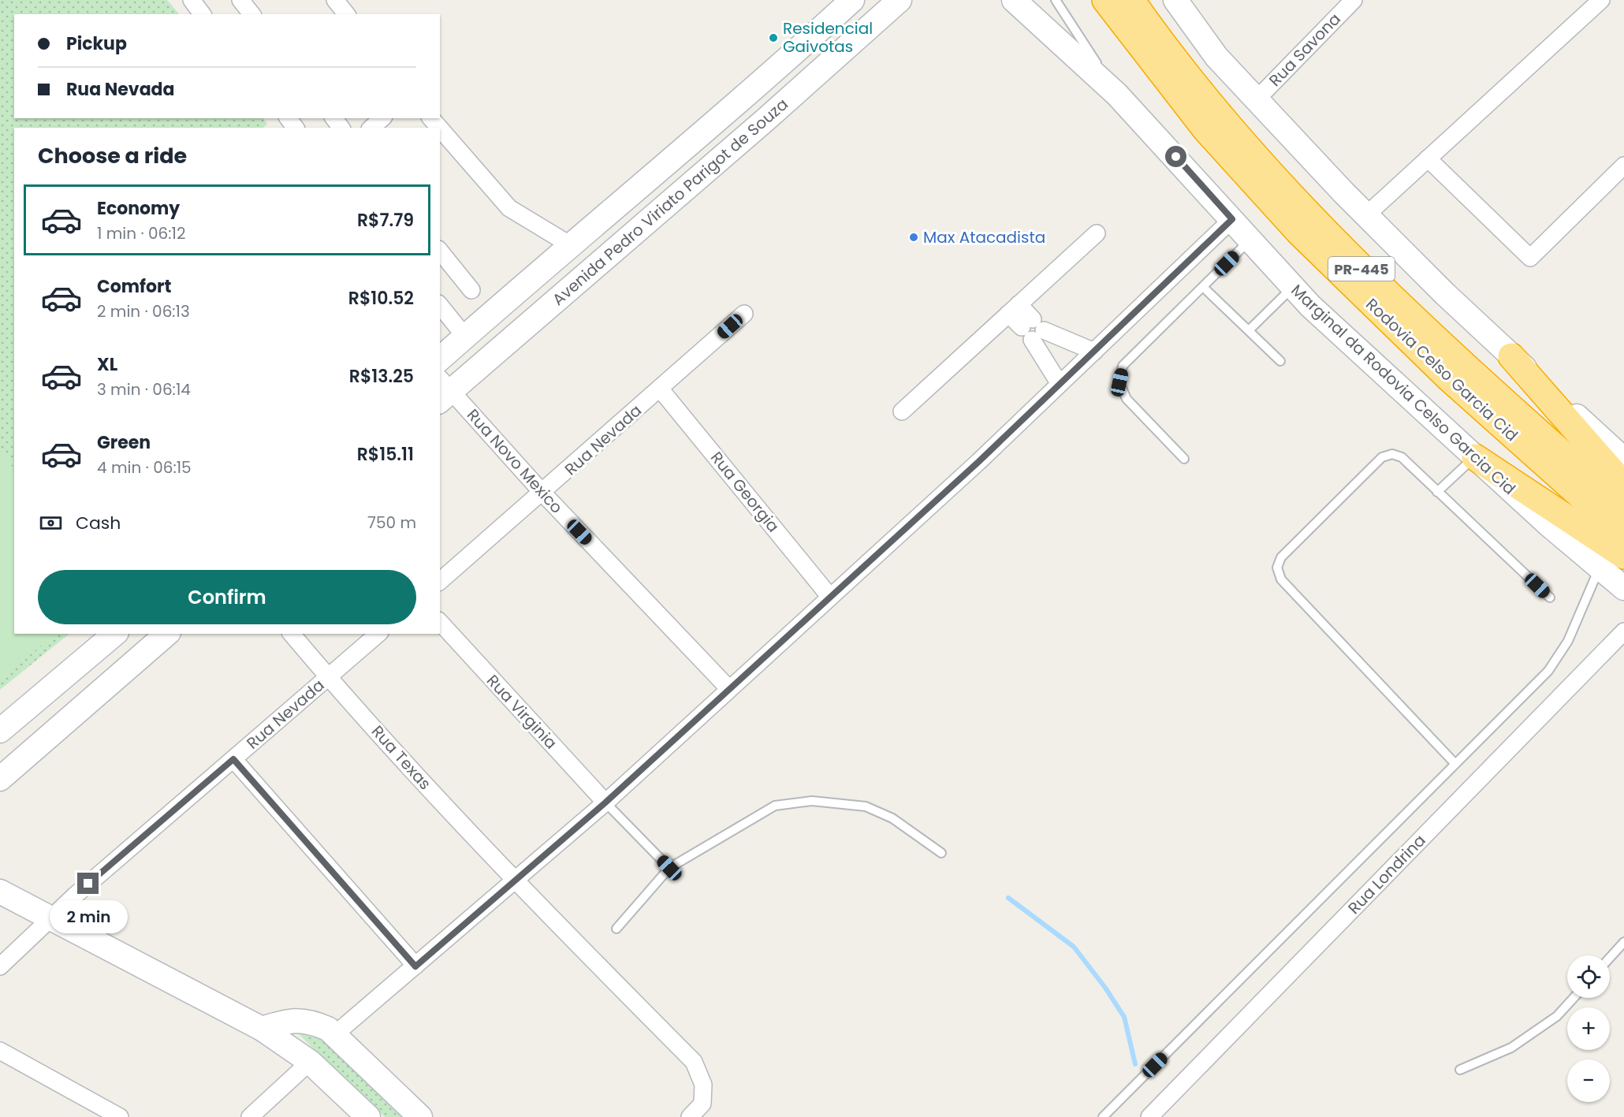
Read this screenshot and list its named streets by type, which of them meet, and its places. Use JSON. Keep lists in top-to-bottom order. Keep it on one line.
{"streets":{"highway":["PR-445","Rodovia Celso Garcia Cid"],"street":["Rua Savona","Avenida Pedro Viriato Parigot de Souza","Marginal da Rodovia Celso Garcia Cid","Rua Nevada","Rua Novo Mexico","Rua Georgia","Rua Virginia","Rua Texas","Rua Londrina"]},"crossings":[["Avenida Pedro Viriato Parigot de Souza","Rua Novo Mexico"],["Rua Nevada","Rua Novo Mexico"],["Rua Nevada","Rua Georgia"],["Rua Nevada","Rua Texas"]],"places":["Residencial Gaivotas","Max Atacadista"],"page":{"banner":["Pickup","Rua Nevada"],"heading":"Choose a ride","list":[{"name":"Economy","note":"1 min · 06:12","value":"R$7.79"},{"name":"Comfort","note":"2 min · 06:13","value":"R$10.52"},{"name":"XL","note":"3 min · 06:14","value":"R$13.25"},{"name":"Green","note":"4 min · 06:15","value":"R$15.11"}],"pay":["Cash","750 m"],"buttons":"Confirm","bubble":"2 min","map_buttons":["+","−"]}}
